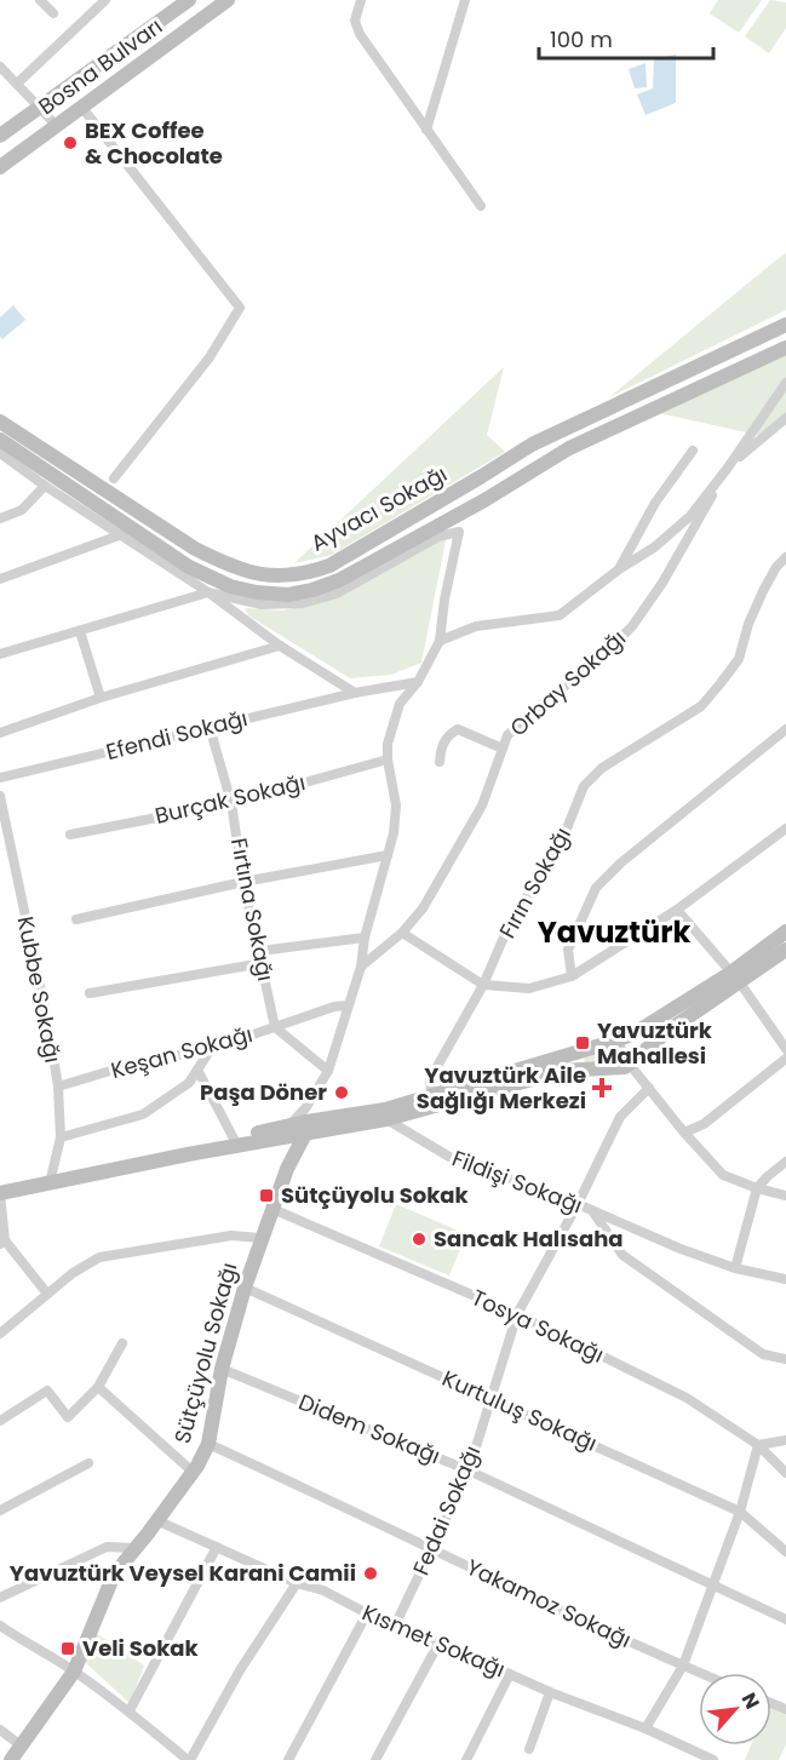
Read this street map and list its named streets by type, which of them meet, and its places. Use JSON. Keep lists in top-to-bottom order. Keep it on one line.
{"streets":{"main road":["Bosna Bulvarı","Ayvacı Sokağı","Sütçüyolu Sokağı"],"street":["Orbay Sokağı","Efendi Sokağı","Burçak Sokağı","Fırın Sokağı","Fırtına Sokağı","Kubbe Sokağı","Keşan Sokağı","Fildişi Sokağı","Tosya Sokağı","Kurtuluş Sokağı","Didem Sokağı","Fedai Sokağı","Yakamoz Sokağı","Kısmet Sokağı"]},"crossings":[["Efendi Sokağı","Fırtına Sokağı"],["Burçak Sokağı","Fırtına Sokağı"],["Fırtına Sokağı","Keşan Sokağı"],["Kubbe Sokağı","Keşan Sokağı"],["Fildişi Sokağı","Fedai Sokağı"],["Tosya Sokağı","Sütçüyolu Sokağı"],["Tosya Sokağı","Fedai Sokağı"],["Sütçüyolu Sokağı","Kurtuluş Sokağı"],["Sütçüyolu Sokağı","Didem Sokağı"],["Sütçüyolu Sokağı","Yakamoz Sokağı"],["Sütçüyolu Sokağı","Kısmet Sokağı"],["Kurtuluş Sokağı","Fedai Sokağı"],["Didem Sokağı","Fedai Sokağı"],["Fedai Sokağı","Yakamoz Sokağı"],["Fedai Sokağı","Kısmet Sokağı"]],"districts":["Yavuztürk"],"places":{"other":["BEX Coffee & Chocolate","Paşa Döner","Sancak Halısaha","Yavuztürk Veysel Karani Camii"],"transit":["Yavuztürk Mahallesi","Sütçüyolu Sokak","Veli Sokak"],"health":["Yavuztürk Aile Sağlığı Merkezi"]},"scale_bar":"100 m","north":"top right"}
